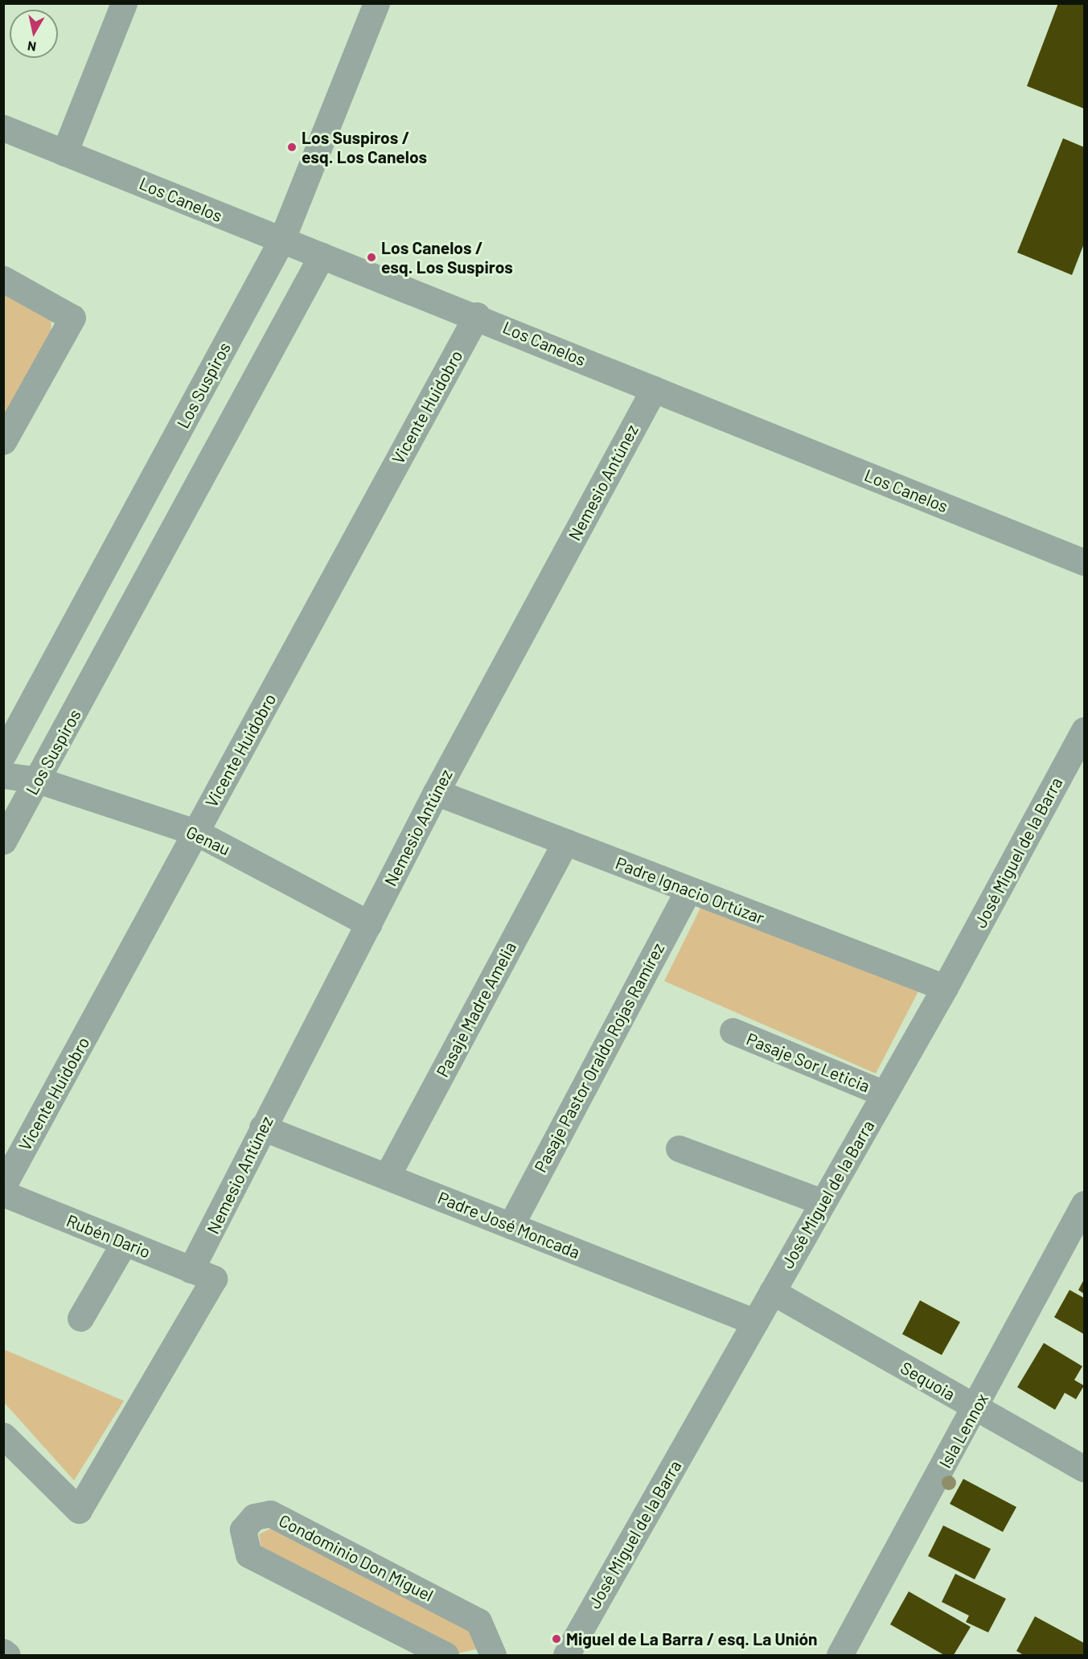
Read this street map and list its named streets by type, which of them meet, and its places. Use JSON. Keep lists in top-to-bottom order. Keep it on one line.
{"streets":{"street":["Los Canelos","Los Suspiros","Vicente Huidobro","Nemesio Antúnez","Genau","José Miguel de la Barra","Padre Ignacio Ortúzar","Pasaje Madre Amelia","Pasaje Pastor Oraldo Rojas Ramírez","Pasaje Sor Leticia","Padre José Moncada","Rubén Dario","Sequoia","Isla Lennox","Condominio Don Miguel"]},"crossings":[["Los Canelos","Los Suspiros"],["Los Canelos","Vicente Huidobro"],["Los Canelos","Nemesio Antúnez"],["Los Suspiros","Genau"],["Vicente Huidobro","Genau"],["Nemesio Antúnez","Genau"],["Nemesio Antúnez","Padre Ignacio Ortúzar"],["Nemesio Antúnez","Padre José Moncada"],["Nemesio Antúnez","Rubén Dario"],["José Miguel de la Barra","Padre Ignacio Ortúzar"],["José Miguel de la Barra","Pasaje Sor Leticia"],["José Miguel de la Barra","Padre José Moncada"],["José Miguel de la Barra","Sequoia"],["Padre Ignacio Ortúzar","Pasaje Madre Amelia"],["Padre Ignacio Ortúzar","Pasaje Pastor Oraldo Rojas Ramírez"],["Pasaje Madre Amelia","Padre José Moncada"],["Pasaje Pastor Oraldo Rojas Ramírez","Padre José Moncada"],["Sequoia","Isla Lennox"]],"places":["Los Suspiros / esq. Los Canelos","Los Canelos / esq. Los Suspiros","Miguel de La Barra / esq. La Unión"],"north":"bottom"}
